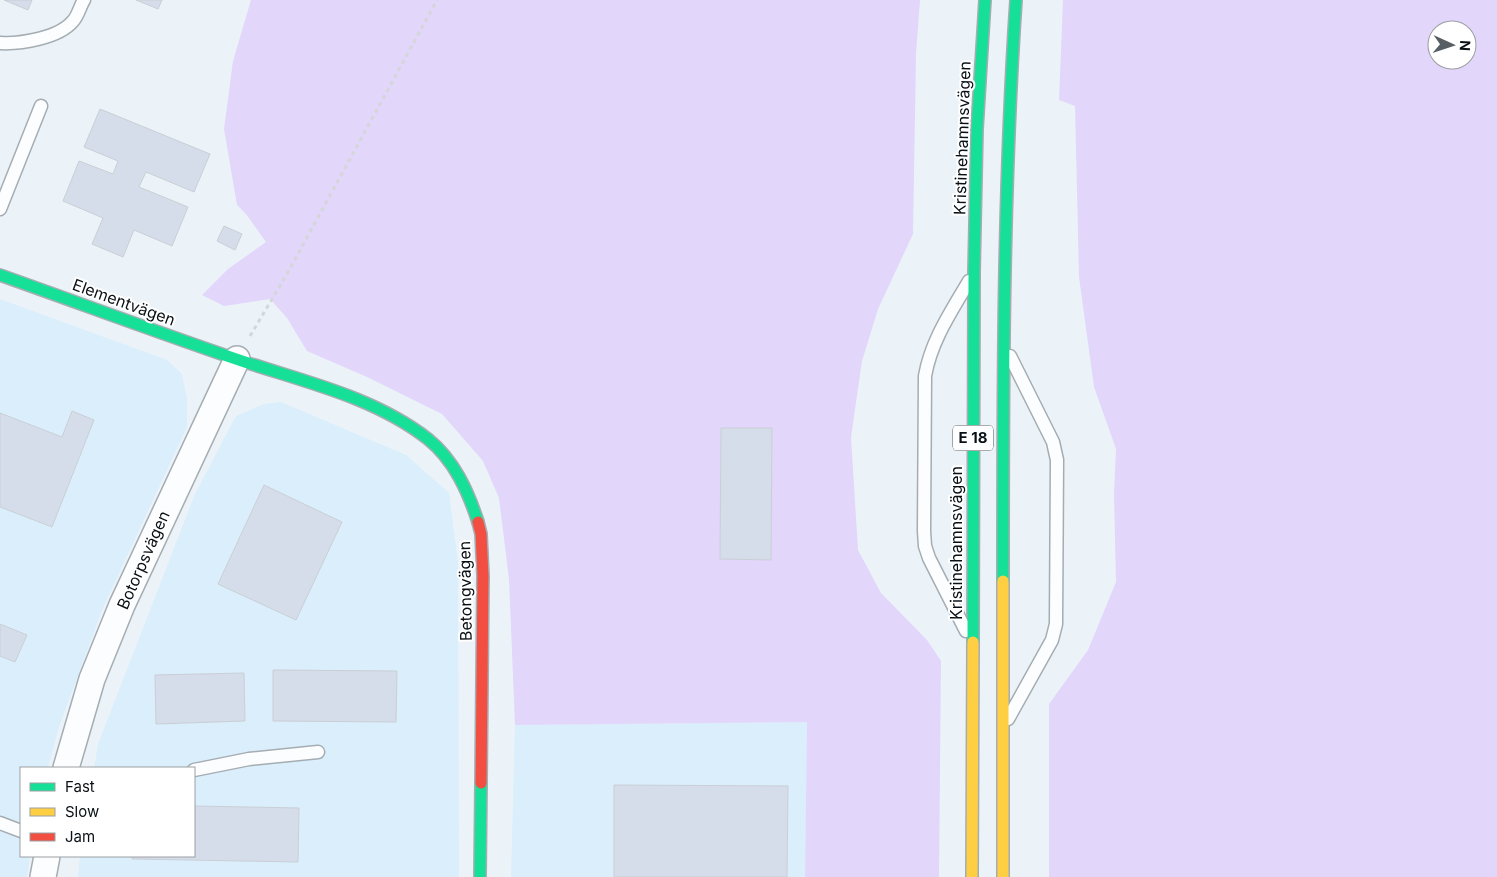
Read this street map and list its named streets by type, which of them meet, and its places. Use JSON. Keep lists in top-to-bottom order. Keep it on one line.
{"streets":{"main road":["Kristinehamnsvägen","Elementvägen","E 18","Betongvägen"],"street":["Botorpsvägen"]},"crossings":[["Kristinehamnsvägen","E 18"],["Elementvägen","Botorpsvägen"],["Elementvägen","Betongvägen"],["Botorpsvägen","Betongvägen"]],"legend":["Fast","Slow","Jam"],"north":"right"}
